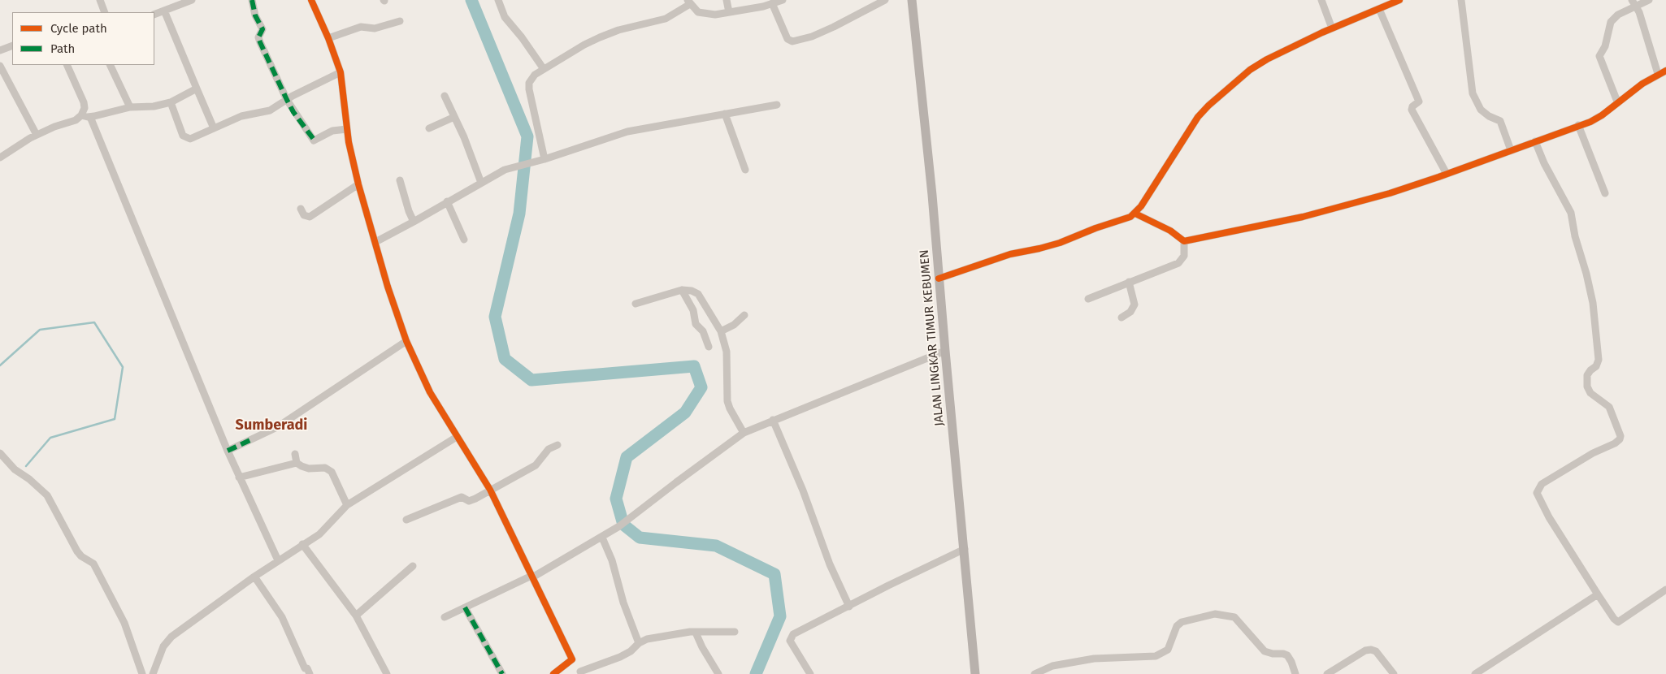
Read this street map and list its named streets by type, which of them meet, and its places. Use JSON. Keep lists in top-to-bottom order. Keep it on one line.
{"streets":{"main road":["JALAN LINGKAR TIMUR KEBUMEN"]},"districts":["Sumberadi"],"legend":["Cycle path","Path"]}
